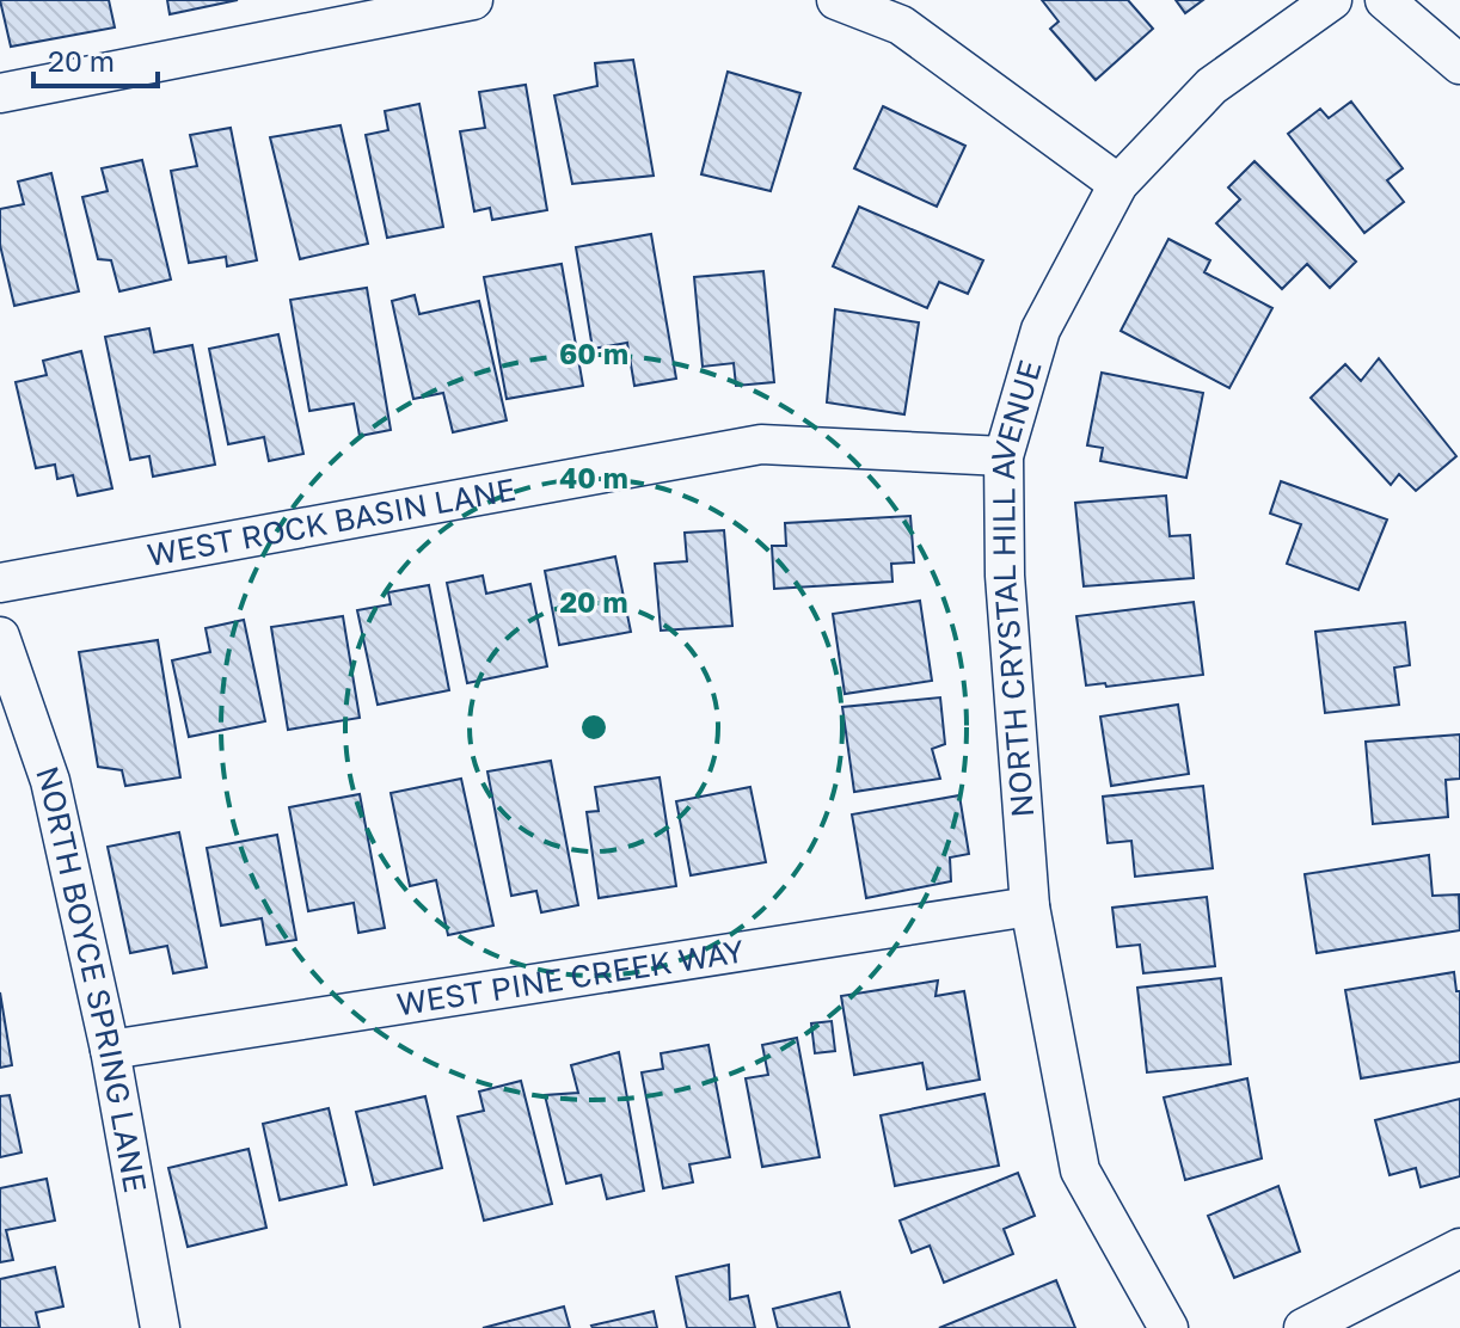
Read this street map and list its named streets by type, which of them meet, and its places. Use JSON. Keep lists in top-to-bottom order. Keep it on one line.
{"streets":{"street":["WEST ROCK BASIN LANE","NORTH CRYSTAL HILL AVENUE","WEST PINE CREEK WAY","NORTH BOYCE SPRING LANE"]},"crossings":[["WEST ROCK BASIN LANE","NORTH CRYSTAL HILL AVENUE"],["NORTH CRYSTAL HILL AVENUE","WEST PINE CREEK WAY"],["WEST PINE CREEK WAY","NORTH BOYCE SPRING LANE"]],"scale_bar":"20 m","rings":["60 m","40 m","20 m"]}
